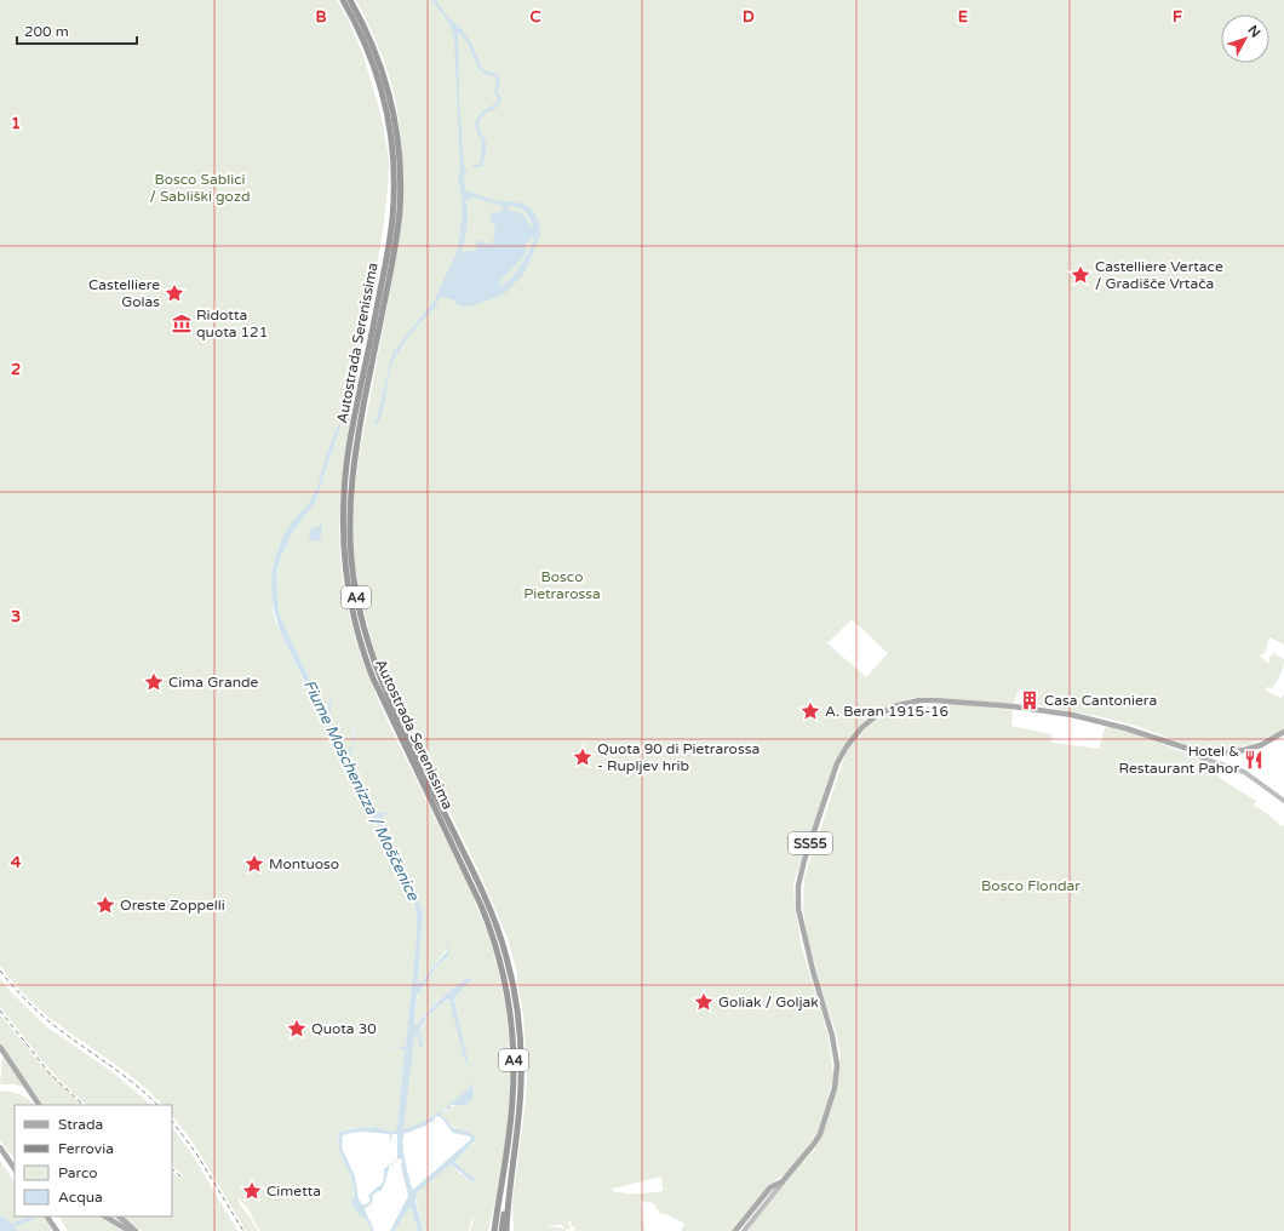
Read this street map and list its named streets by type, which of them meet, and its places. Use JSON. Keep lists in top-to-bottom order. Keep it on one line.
{"streets":{"highway":["Autostrada Serenissima","A4"],"main road":["SS55"]},"water":["Fiume Moschenizza / Moščenice"],"parks":["Bosco Sablici / Sabliški gozd","Bosco Pietrarossa","Bosco Flondar"],"places":{"place":["Castelliere Vertace / Gradišče Vrtača","Castelliere Golas","Cima Grande","A. Beran 1915-16","Quota 90 di Pietrarossa - Rupljev hrib","Montuoso","Oreste Zoppelli","Goliak / Goljak","Quota 30","Cimetta"],"museum":["Ridotta quota 121"],"building":["Casa Cantoniera"],"restaurant":["Hotel & Restaurant Pahor"]},"legend":["Strada","Ferrovia","Parco","Acqua"],"scale_bar":"200 m","north":"top right","grid":{"columns":["B","C","D","E","F"],"rows":["1","2","3","4"]}}
